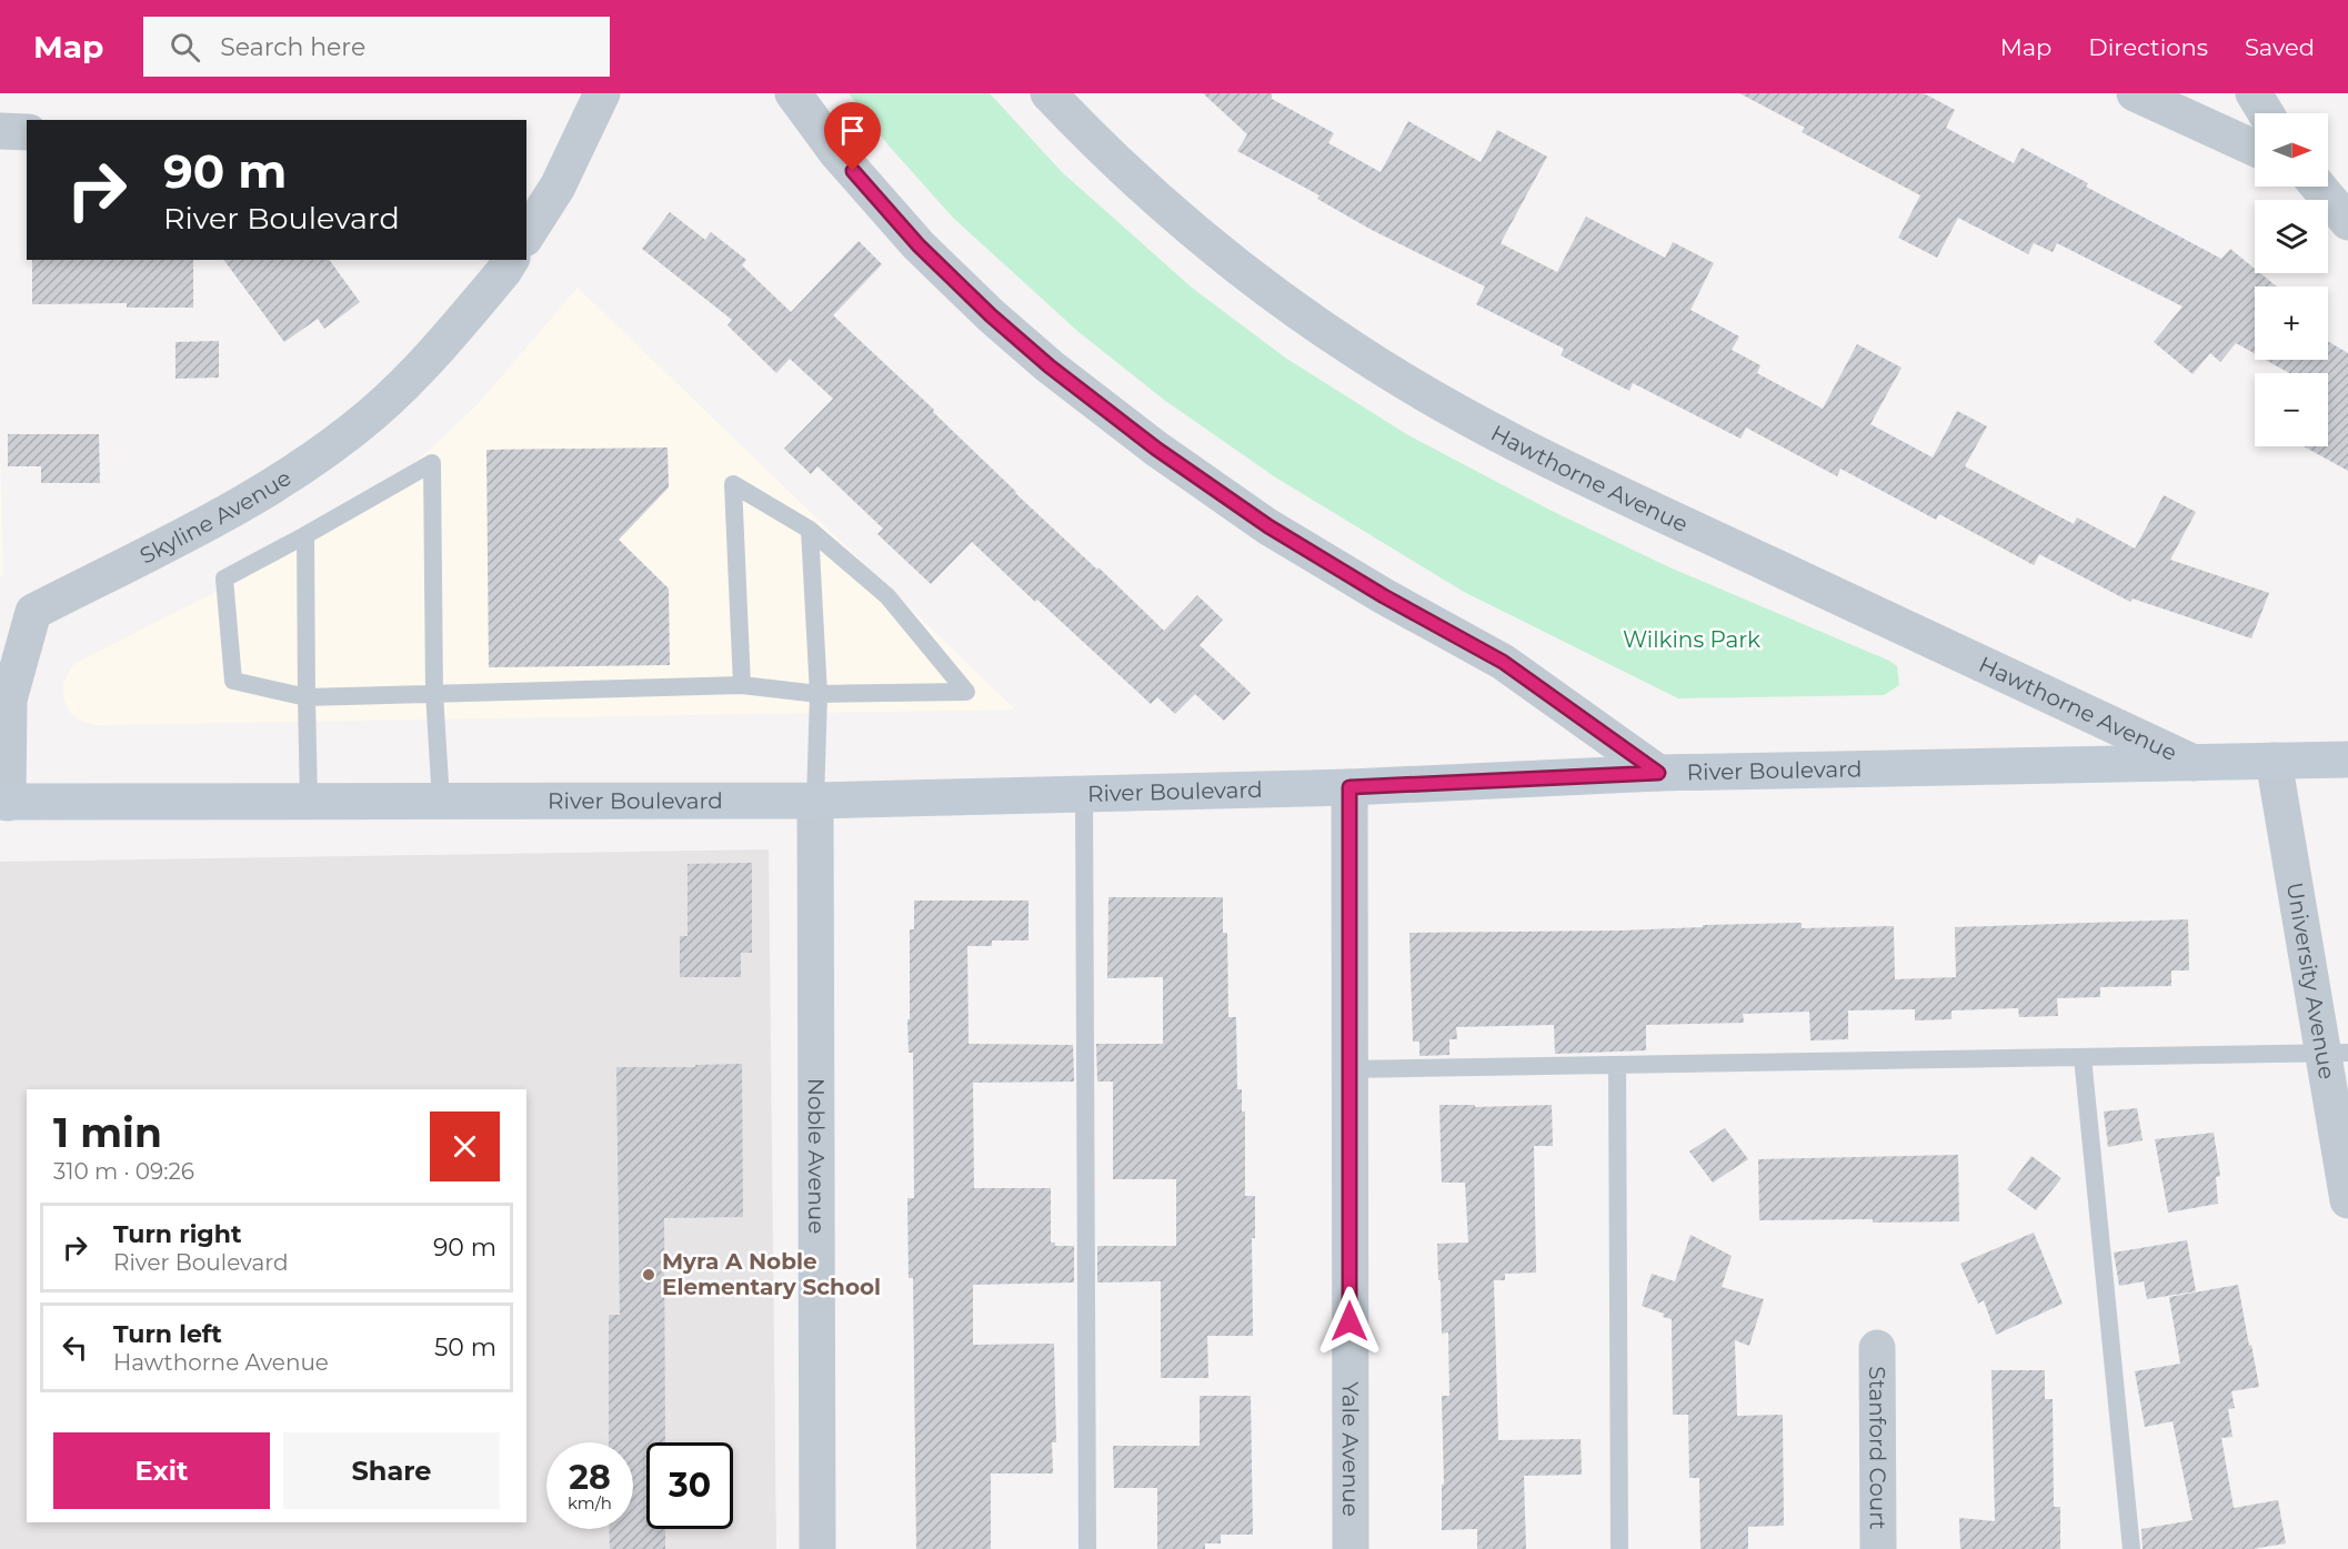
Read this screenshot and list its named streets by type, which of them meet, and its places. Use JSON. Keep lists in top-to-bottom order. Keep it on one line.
{"streets":{"main road":["River Boulevard"],"street":["Hawthorne Avenue","Skyline Avenue","University Avenue","Noble Avenue","Yale Avenue","Stanford Court"]},"crossings":[["Hawthorne Avenue","River Boulevard"],["Skyline Avenue","River Boulevard"],["River Boulevard","University Avenue"],["River Boulevard","Noble Avenue"],["River Boulevard","Yale Avenue"]],"parks":["Wilkins Park"],"places":["Myra A Noble Elementary School"],"north":"right","page":{"header":"Map","search":"Search here","nav":["Map","Directions","Saved"],"map_buttons":["+","−"],"turn":["90 m","River Boulevard"],"heading":["1 min","310 m · 09:26"],"list":[{"name":"Turn right","note":"River Boulevard","value":"90 m"},{"name":"Turn left","note":"Hawthorne Avenue","value":"50 m"}],"buttons":["Exit","Share"],"speed":"28 km/h","limit":"30"}}
